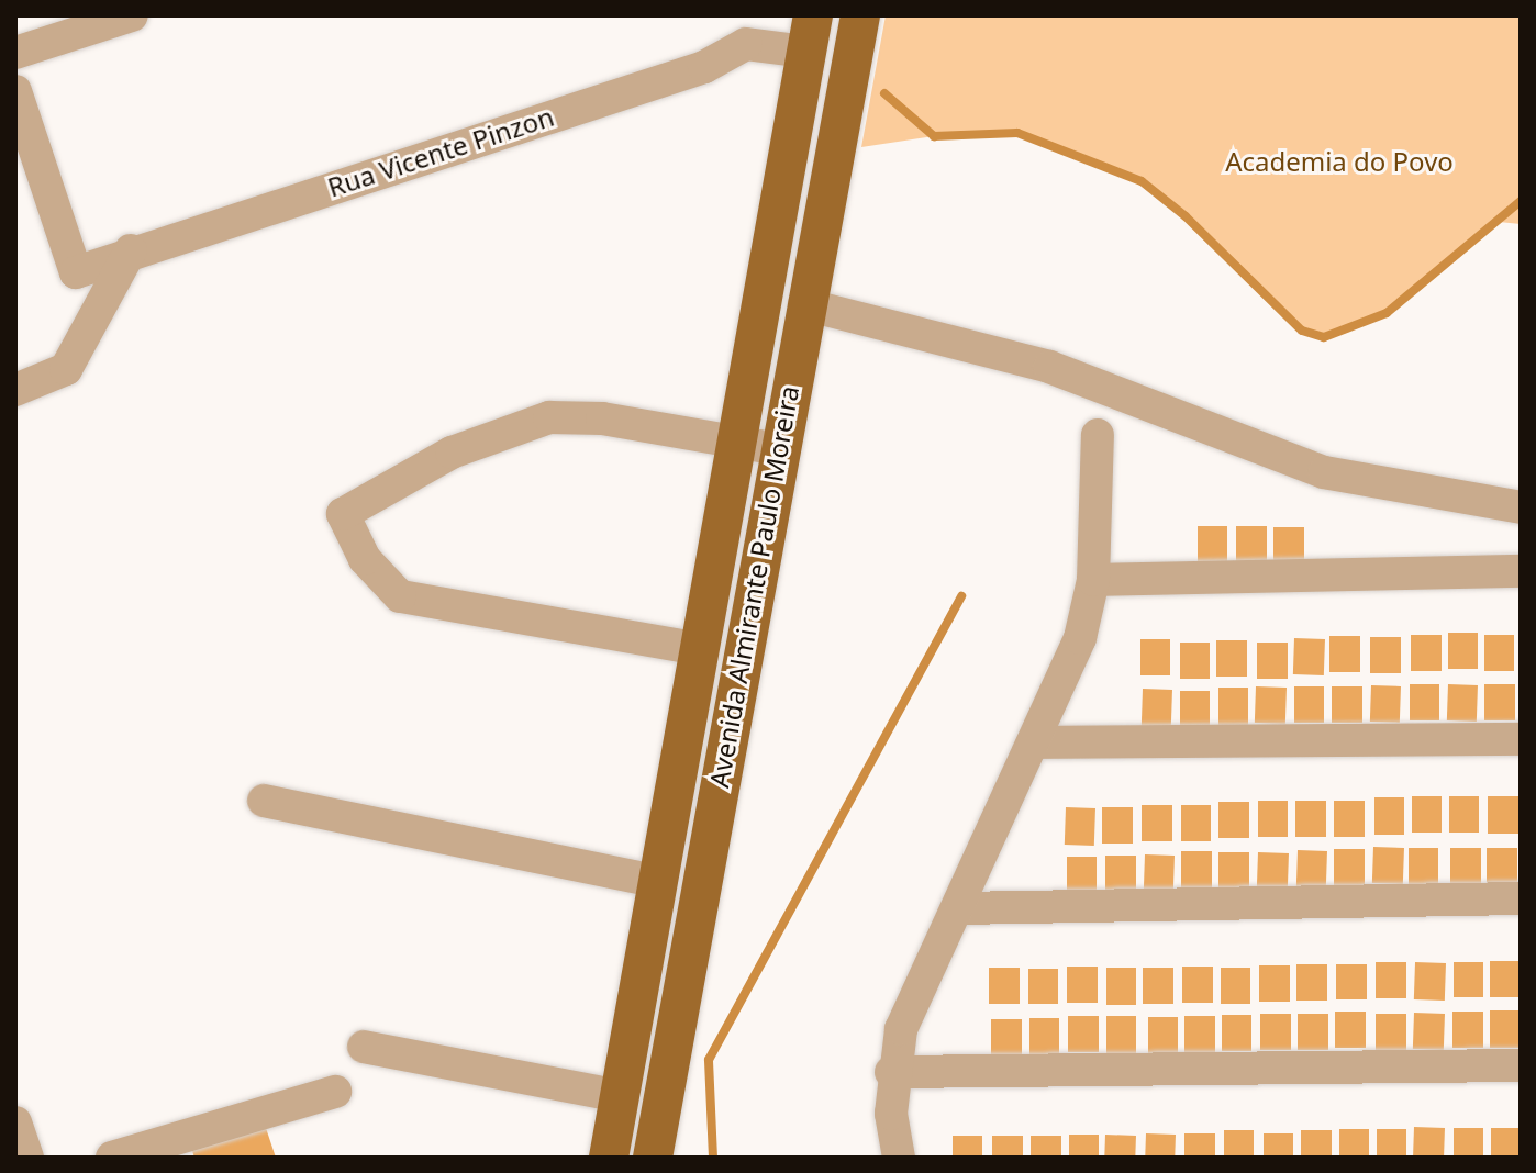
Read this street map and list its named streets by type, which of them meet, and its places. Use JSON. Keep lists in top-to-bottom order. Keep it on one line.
{"streets":{"main road":["Avenida Almirante Paulo Moreira"],"street":["Rua Vicente Pinzon"]},"parks":["Academia do Povo"]}
